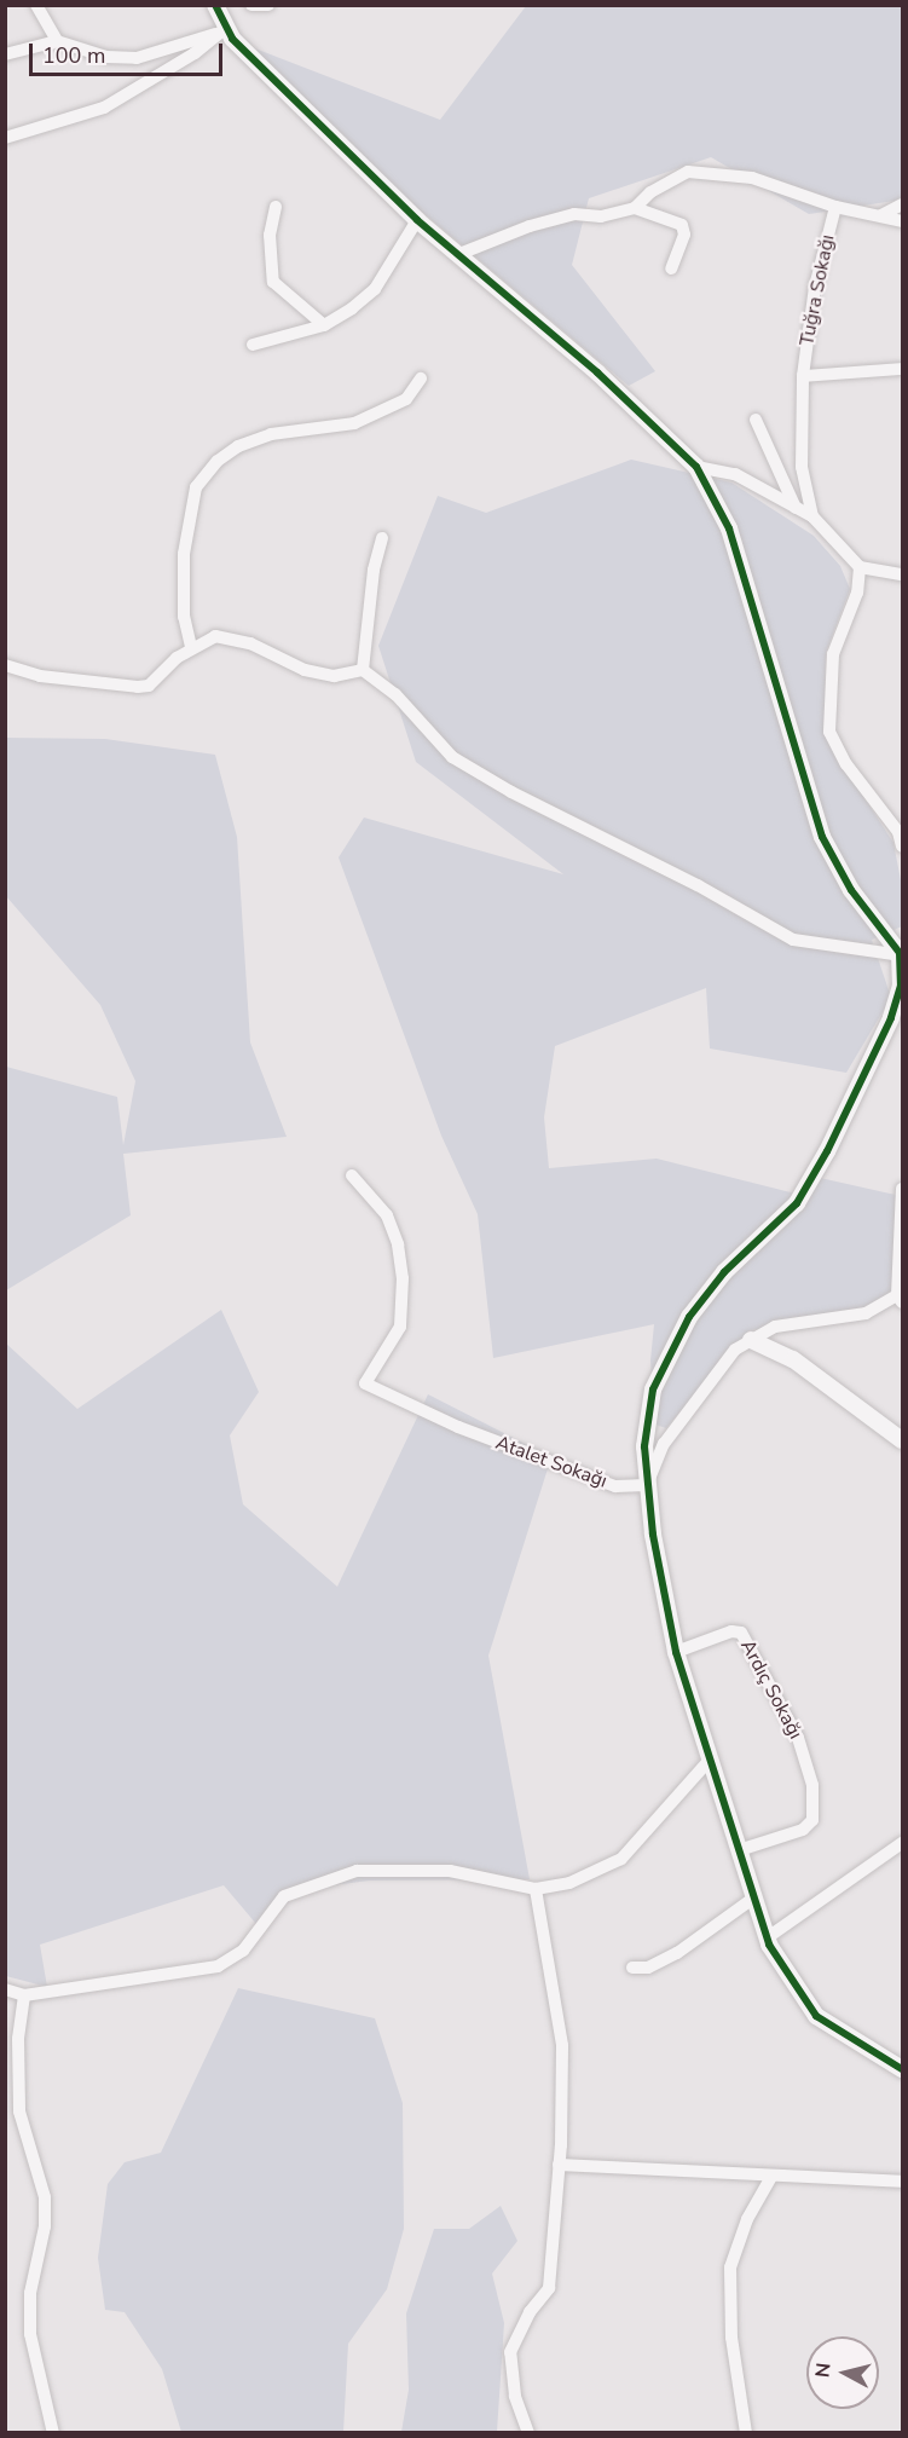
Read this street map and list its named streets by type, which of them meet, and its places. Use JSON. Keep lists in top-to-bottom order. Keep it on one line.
{"streets":{"street":["Tuğra Sokağı","Atalet Sokağı","Ardıç Sokağı"]},"scale_bar":"100 m","north":"left"}
